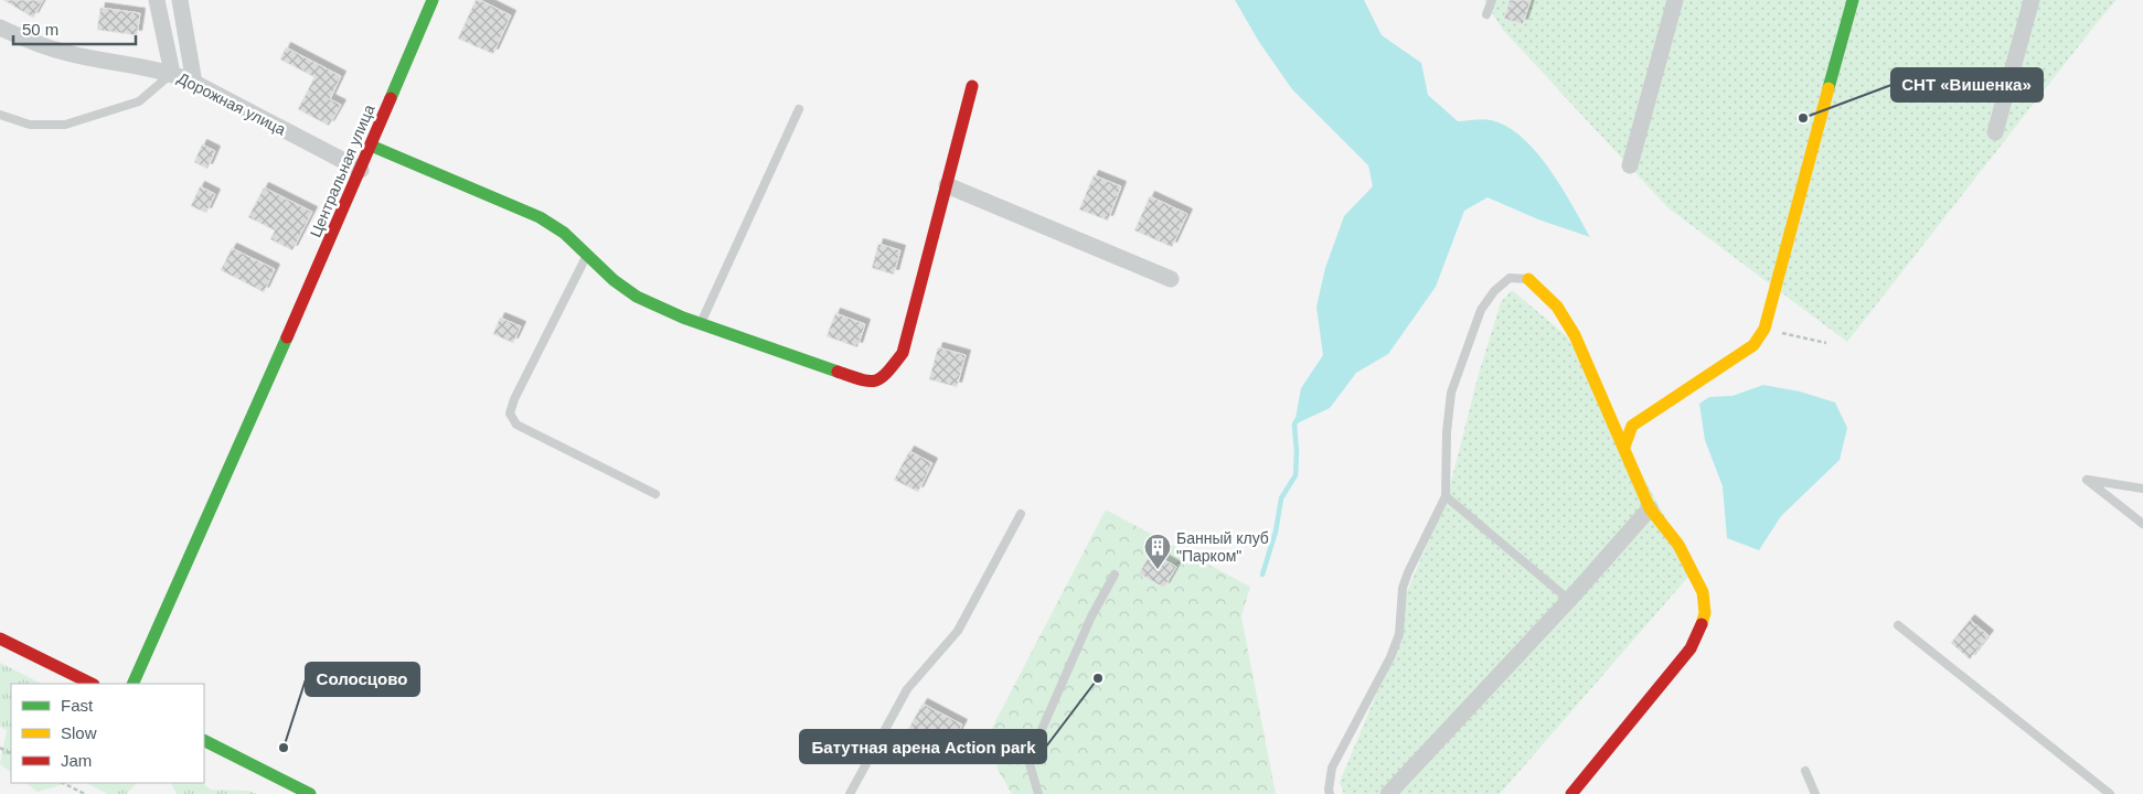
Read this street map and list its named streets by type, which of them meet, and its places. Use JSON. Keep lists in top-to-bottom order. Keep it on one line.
{"streets":{"street":["Дорожная улица","Центральная улица"]},"crossings":[["Дорожная улица","Центральная улица"]],"places":{"other":["СНТ «Вишенка»","Батутная арена Action park","Солосцово"],"building":["Банный клуб \"Парком\""]},"legend":["Fast","Slow","Jam"],"scale_bar":"50 m"}
